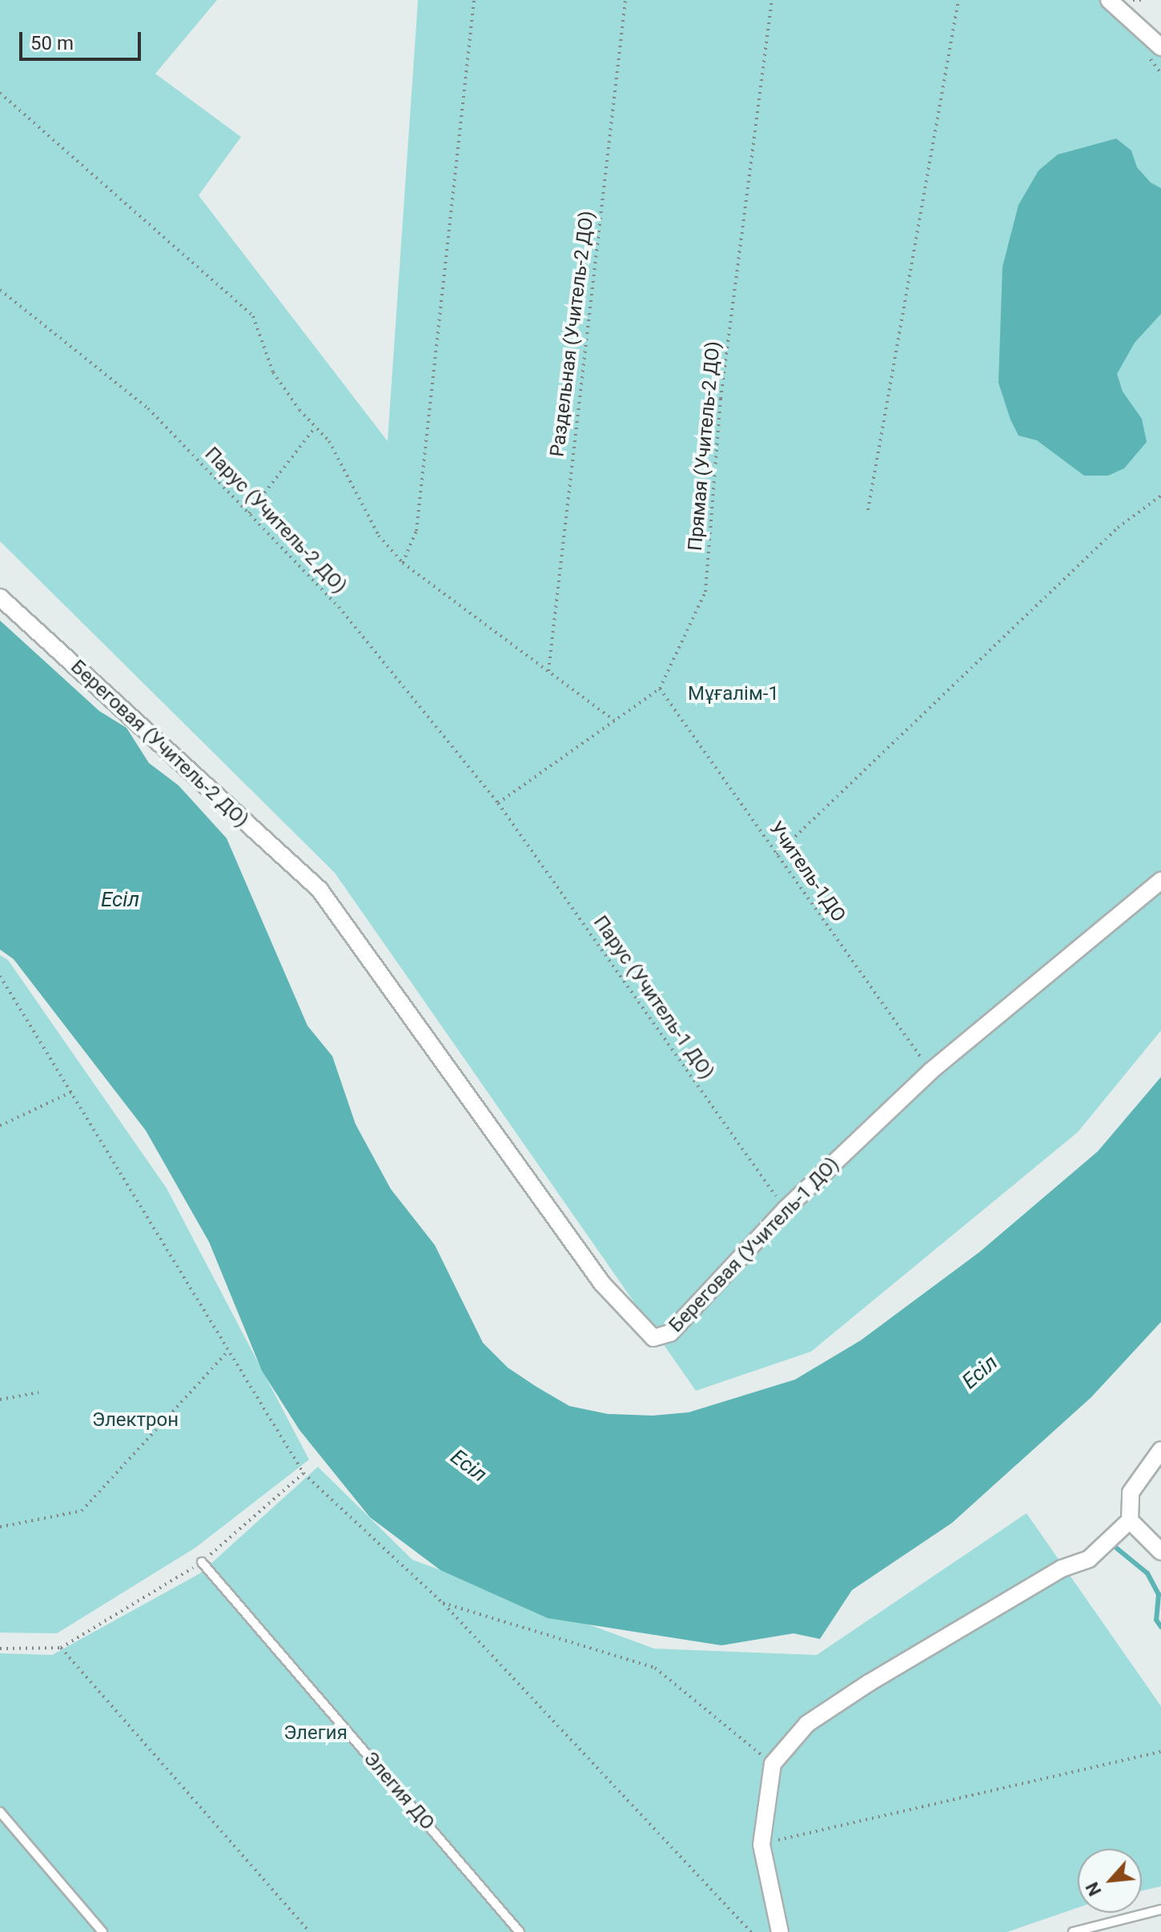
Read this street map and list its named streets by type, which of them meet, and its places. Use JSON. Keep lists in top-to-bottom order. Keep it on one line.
{"streets":{"street":["Береговая (Учитель-2 ДО)","Береговая (Учитель-1 ДО)"],"lane":["Элегия ДО"],"path":["Раздельная (Учитель-2 ДО)","Прямая (Учитель-2 ДО)","Парус (Учитель-2 ДО)","Учитель-1ДО","Парус (Учитель-1 ДО)"]},"crossings":[["Прямая (Учитель-2 ДО)","Парус (Учитель-2 ДО)"],["Прямая (Учитель-2 ДО)","Учитель-1ДО"],["Прямая (Учитель-2 ДО)","Парус (Учитель-1 ДО)"],["Парус (Учитель-2 ДО)","Парус (Учитель-1 ДО)"],["Береговая (Учитель-2 ДО)","Береговая (Учитель-1 ДО)"],["Учитель-1ДО","Береговая (Учитель-1 ДО)"],["Парус (Учитель-1 ДО)","Береговая (Учитель-1 ДО)"]],"water":["Есіл"],"parks":["Мұғалім-1","Электрон","Элегия"],"scale_bar":"50 m","north":"bottom left"}
